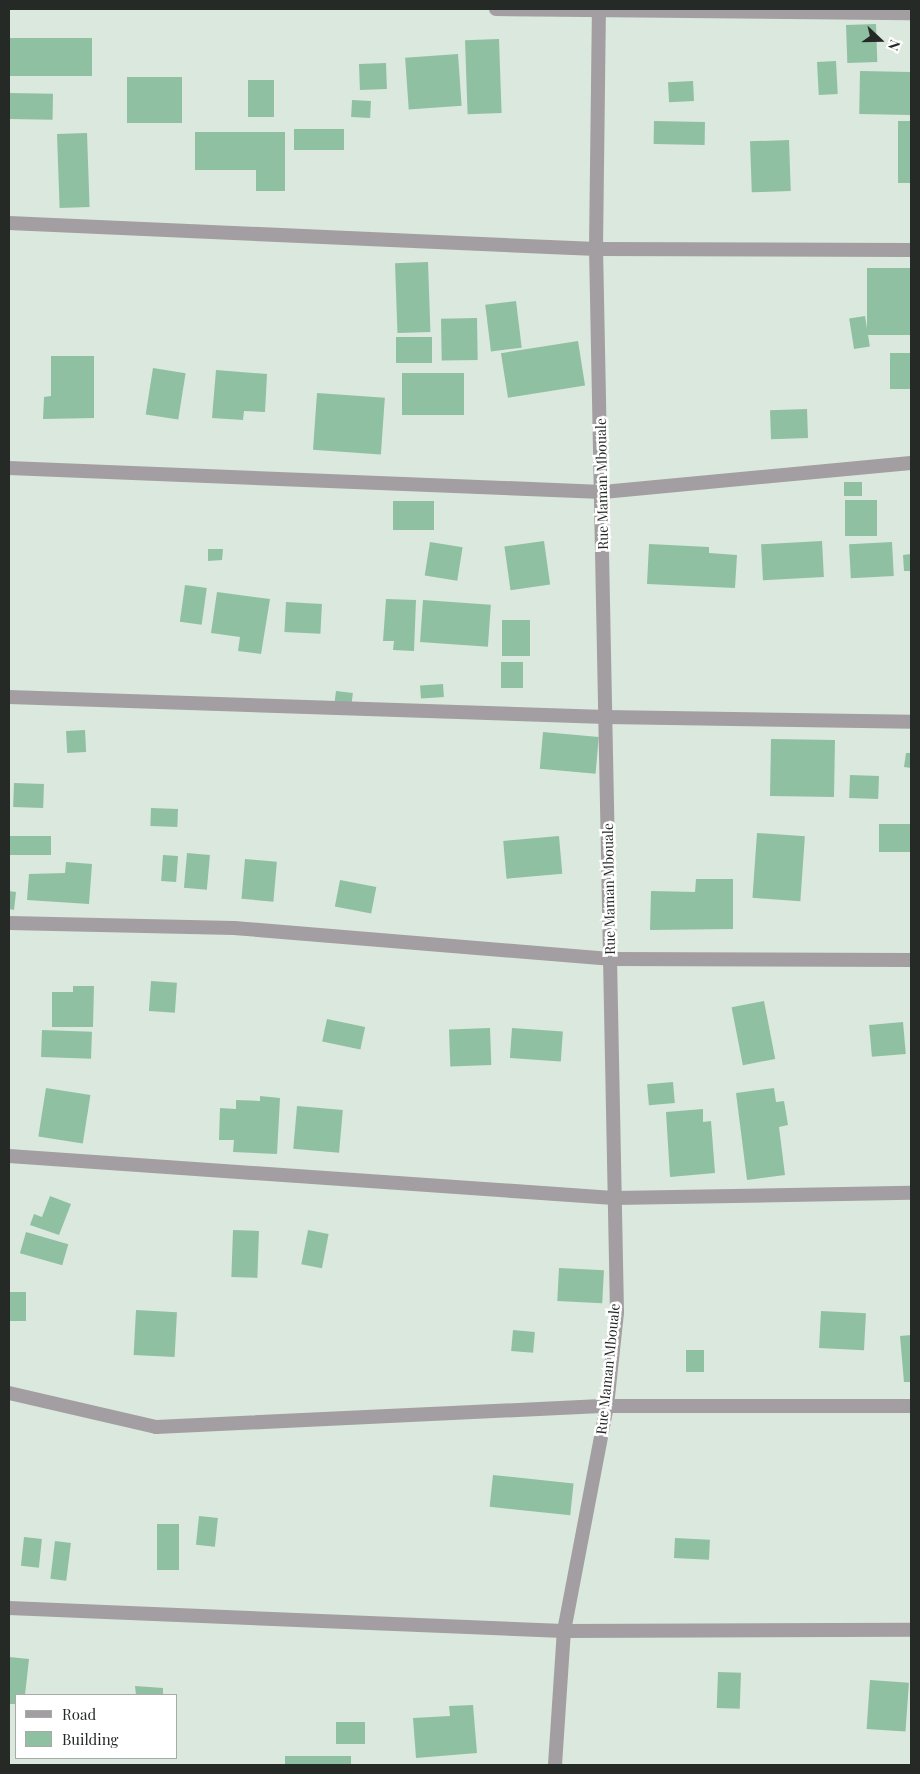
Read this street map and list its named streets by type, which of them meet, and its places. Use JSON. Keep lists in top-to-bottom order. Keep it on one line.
{"streets":{"street":["Rue Maman Mbouale"]},"legend":["Road","Building"],"north":"right"}
